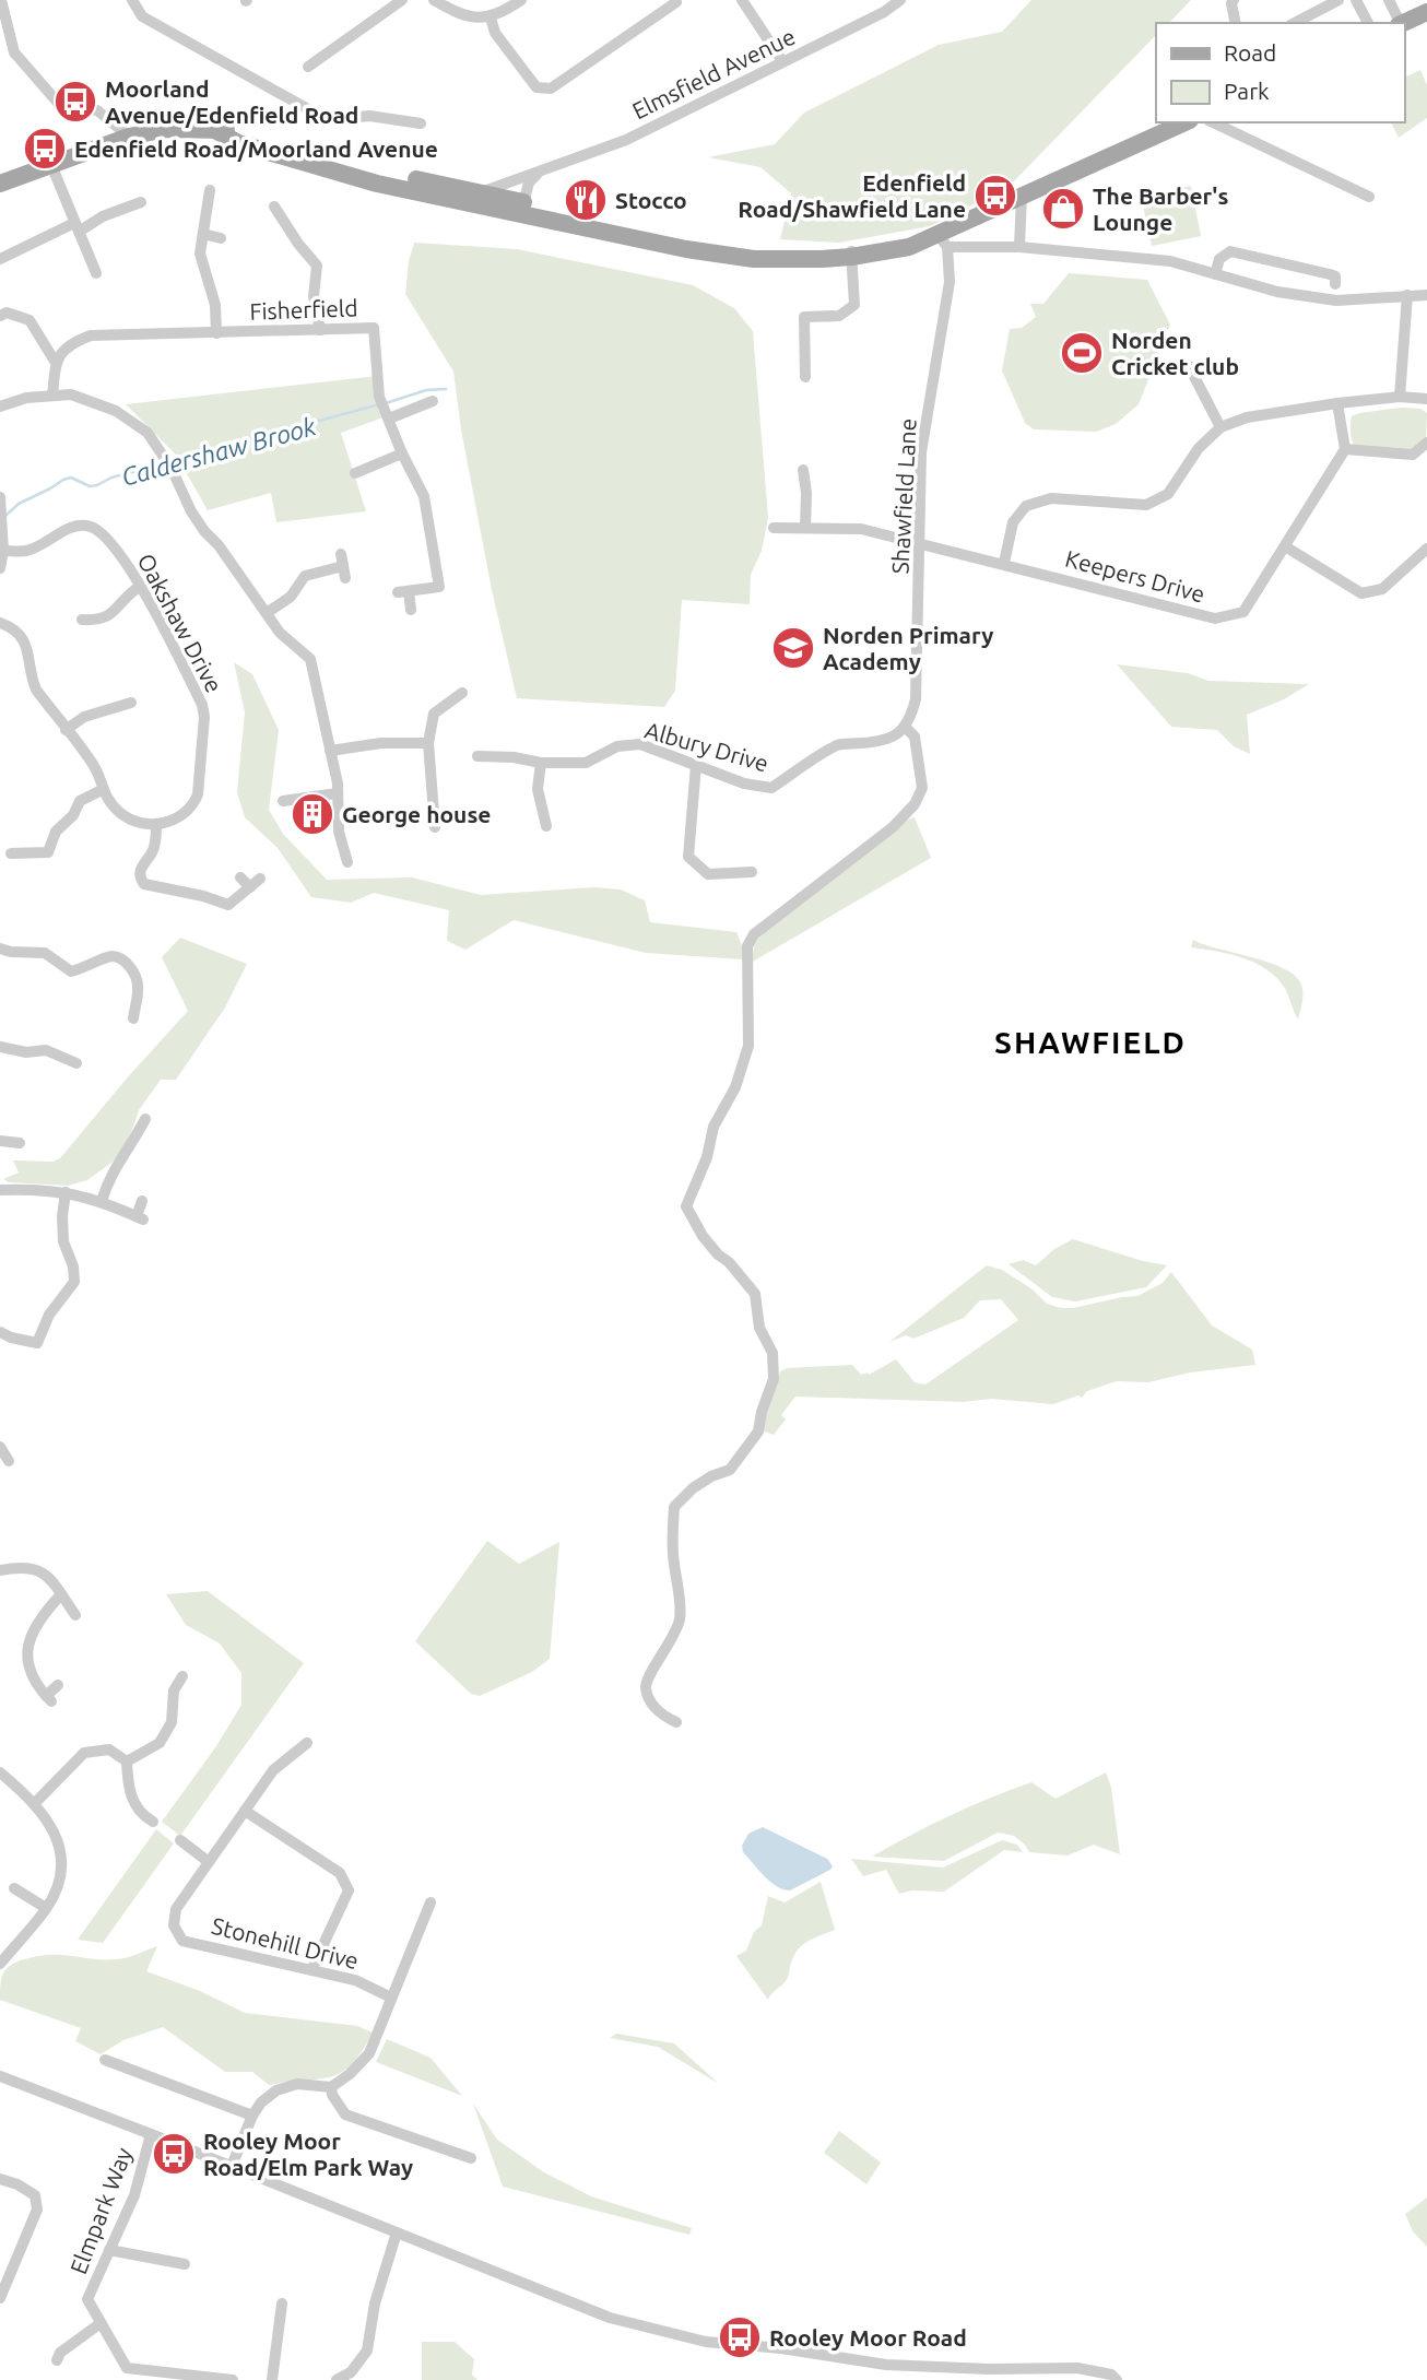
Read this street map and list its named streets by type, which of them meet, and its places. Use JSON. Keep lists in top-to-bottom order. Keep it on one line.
{"streets":{"street":["Elmsfield Avenue","Fisherfield","Shawfield Lane","Keepers Drive","Oakshaw Drive","Albury Drive","Stonehill Drive","Elmpark Way"]},"crossings":[["Shawfield Lane","Keepers Drive"],["Shawfield Lane","Albury Drive"]],"districts":["SHAWFIELD"],"water":["Caldershaw Brook"],"places":{"bus stop":["Moorland Avenue/Edenfield Road","Edenfield Road/Moorland Avenue","Edenfield Road/Shawfield Lane","Rooley Moor Road/Elm Park Way","Rooley Moor Road"],"restaurant":["Stocco"],"shop":["The Barber's Lounge"],"sports":["Norden Cricket club"],"school or university":["Norden Primary Academy"],"building":["George house"]},"legend":["Road","Park"]}
